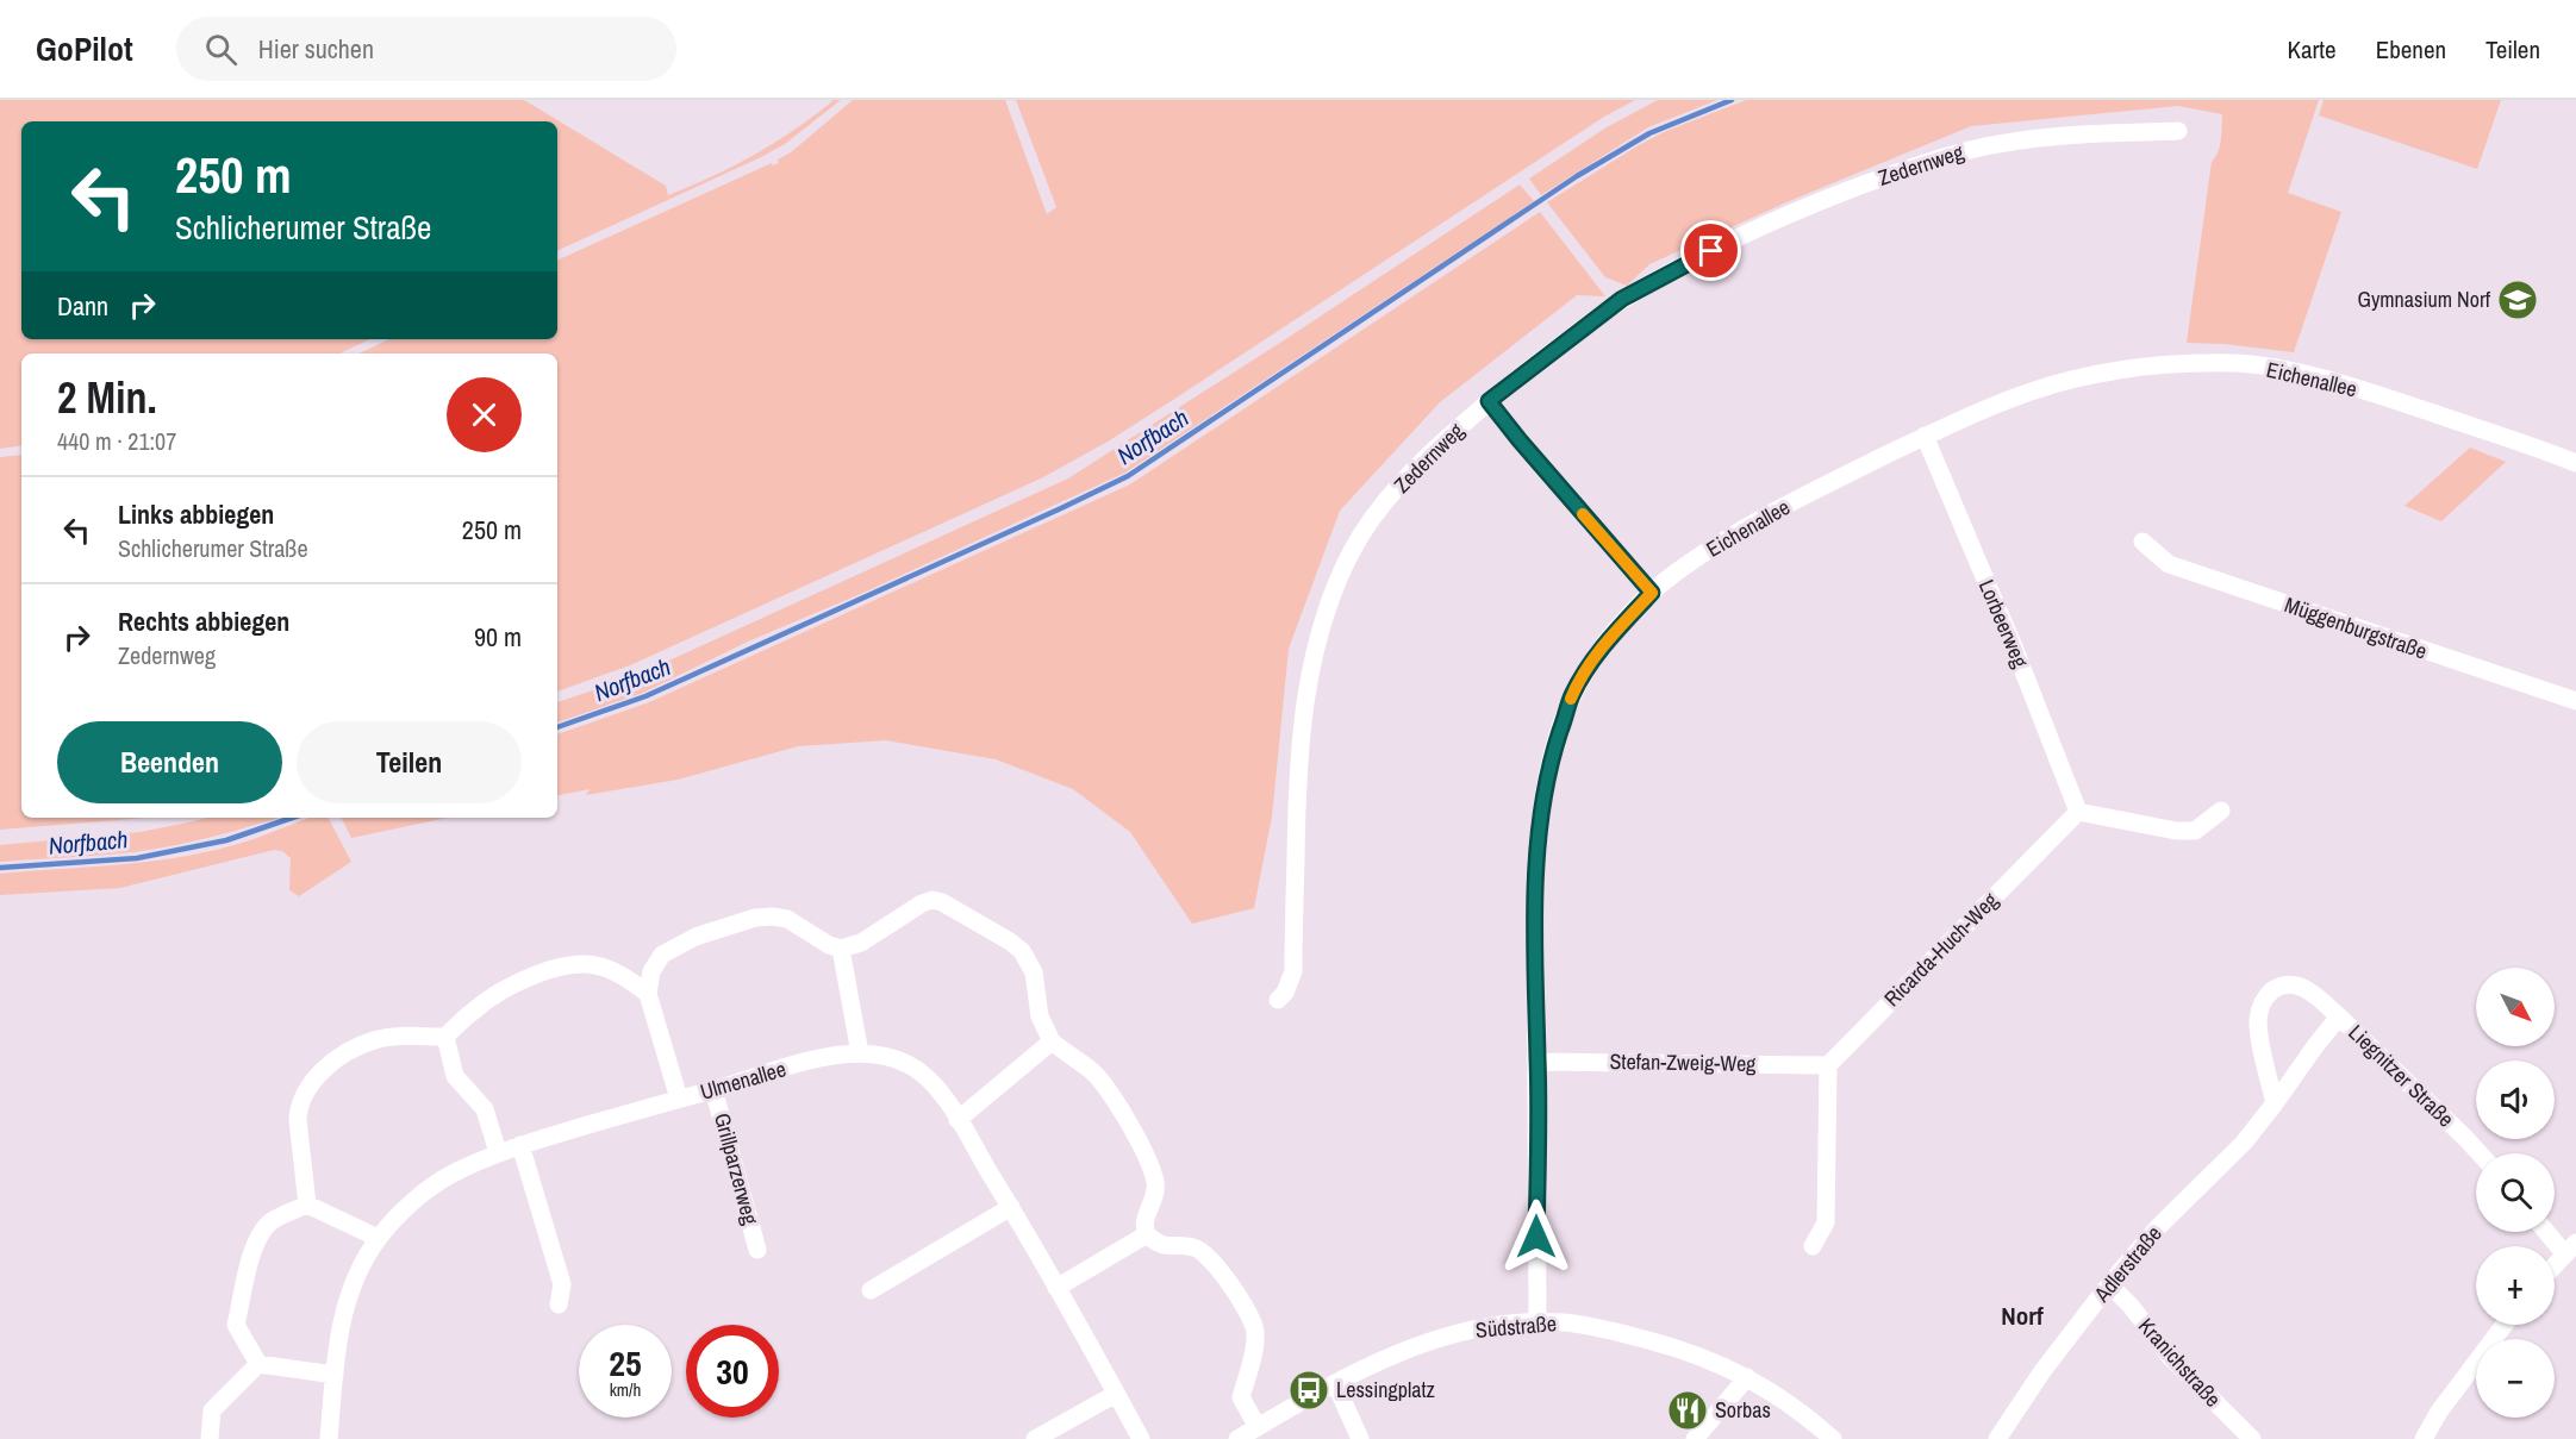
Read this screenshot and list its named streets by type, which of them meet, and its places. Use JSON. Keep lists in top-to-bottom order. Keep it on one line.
{"streets":{"street":["Zedernweg","Eichenallee","Lorbeerweg","Müggenburgstraße","Ricarda-Huch-Weg","Stefan-Zweig-Weg","Liegnitzer Straße","Ulmenallee","Grillparzerweg","Adlerstraße","Südstraße","Kranichstraße"]},"crossings":[["Eichenallee","Lorbeerweg"],["Eichenallee","Stefan-Zweig-Weg"],["Eichenallee","Südstraße"],["Lorbeerweg","Ricarda-Huch-Weg"],["Ricarda-Huch-Weg","Stefan-Zweig-Weg"],["Liegnitzer Straße","Adlerstraße"],["Ulmenallee","Grillparzerweg"],["Adlerstraße","Kranichstraße"]],"districts":["Norf"],"water":["Norfbach"],"places":{"school or university":["Gymnasium Norf"],"bus stop":["Lessingplatz"],"restaurant":["Sorbas"]},"north":"bottom right","page":{"header":"GoPilot","search":"Hier suchen","nav":["Karte","Ebenen","Teilen"],"turn":["250 m","Schlicherumer Straße"],"then":"Dann","heading":["2 Min.","440 m · 21:07"],"list":[{"name":"Links abbiegen","note":"Schlicherumer Straße","value":"250 m"},{"name":"Rechts abbiegen","note":"Zedernweg","value":"90 m"}],"buttons":["Beenden","Teilen"],"map_buttons":["+","−"],"speed":"25 km/h","limit":"30"}}
